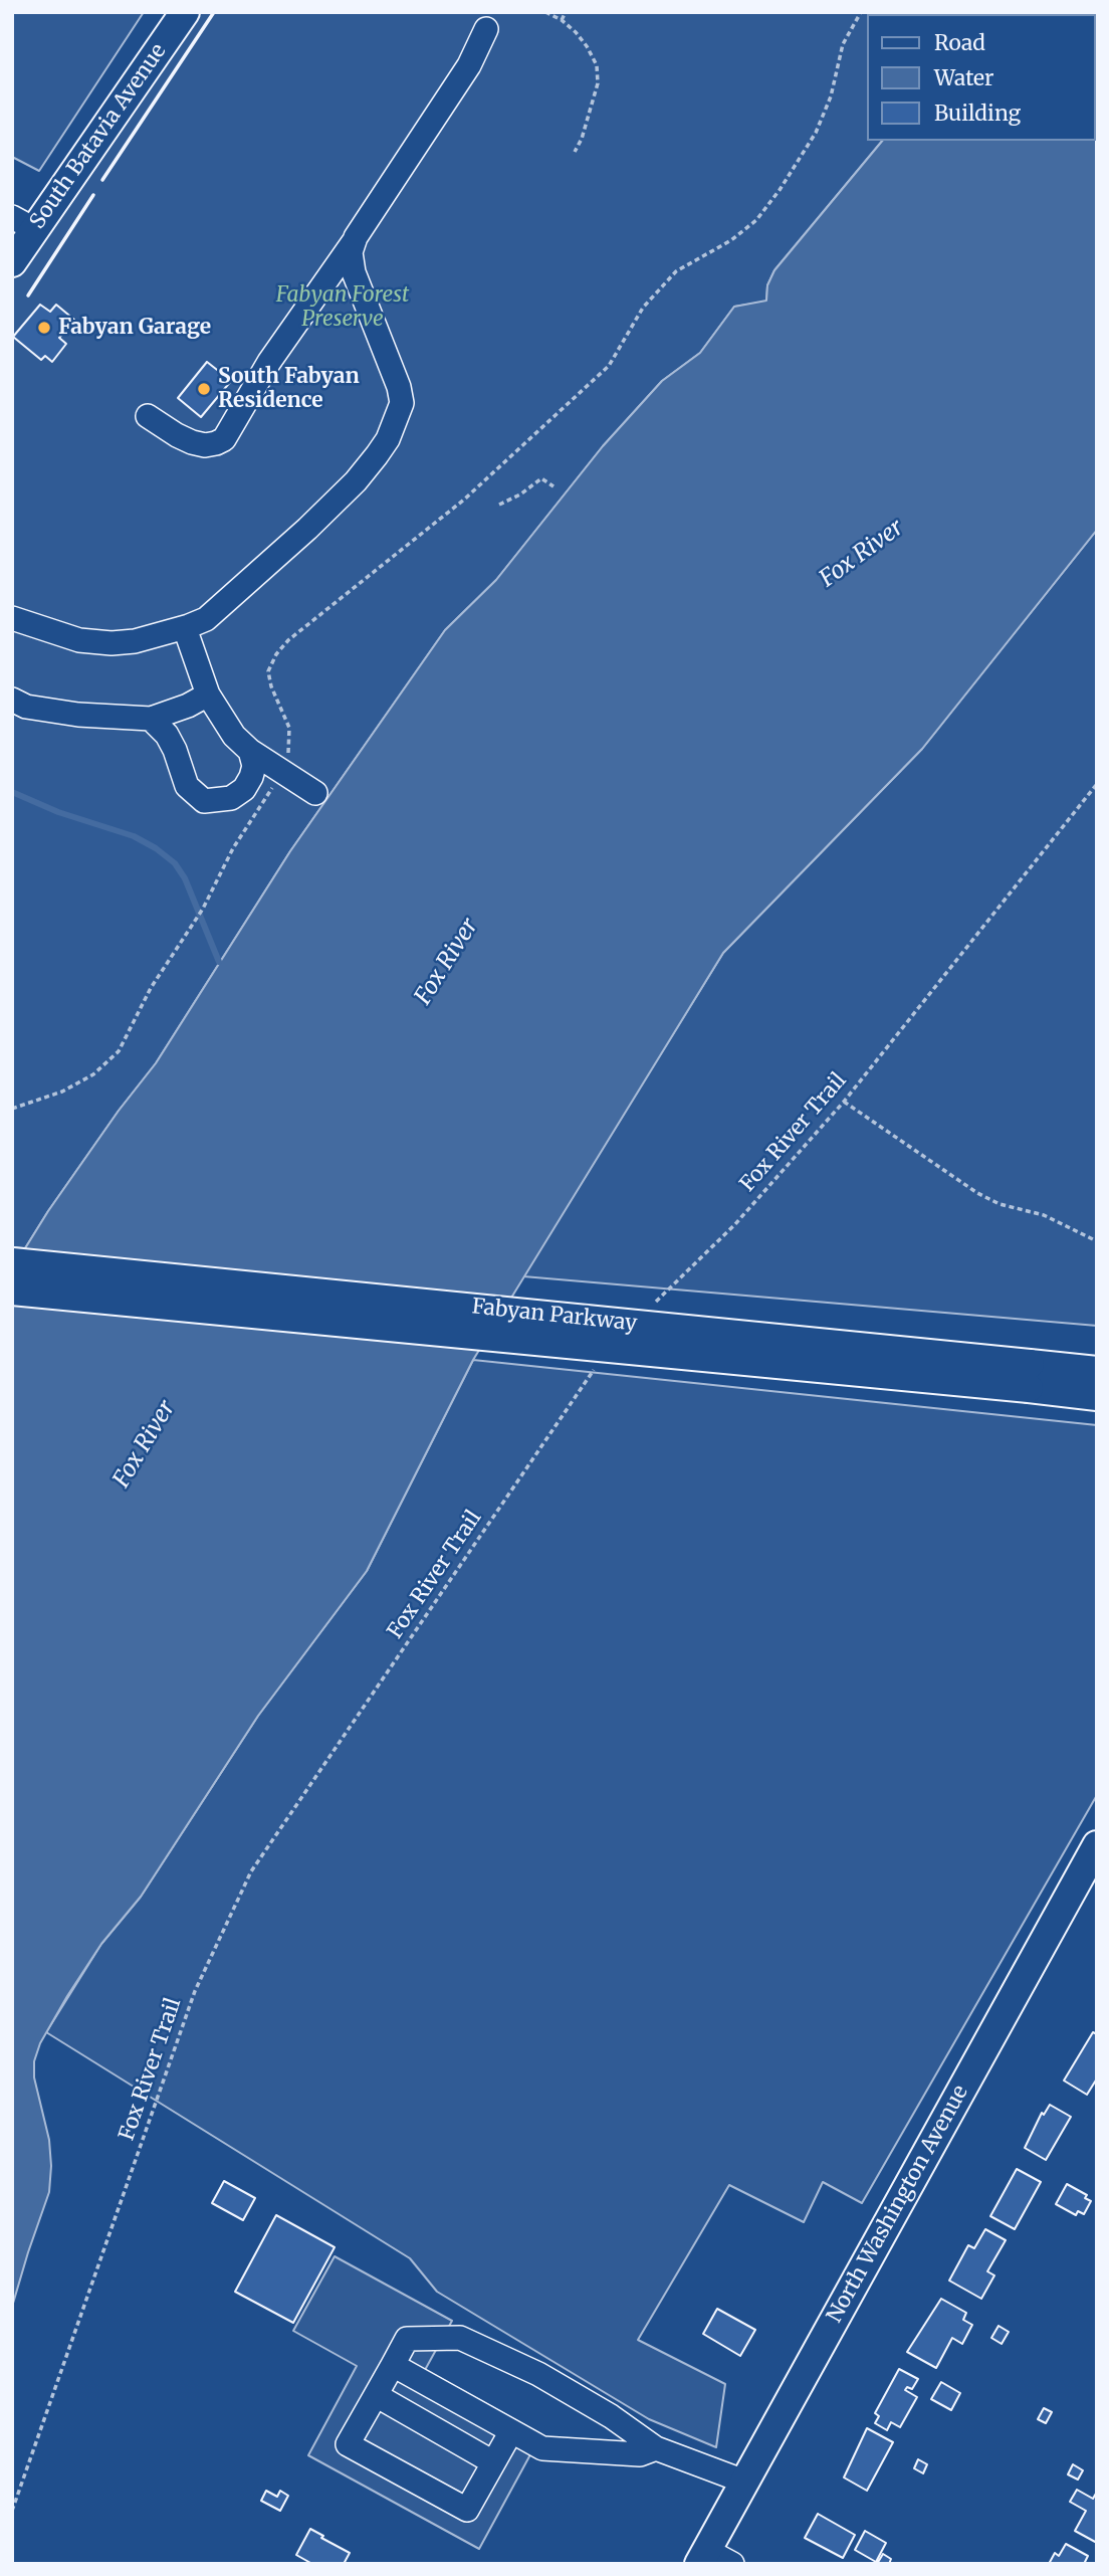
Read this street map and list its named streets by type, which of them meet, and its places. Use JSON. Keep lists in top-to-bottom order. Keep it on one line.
{"streets":{"main road":["South Batavia Avenue","Fabyan Parkway","North Washington Avenue"],"path":["Fox River Trail"]},"water":["Fox River"],"parks":["Fabyan Forest Preserve"],"places":["Fabyan Garage","South Fabyan Residence"],"legend":["Road","Water","Building"]}
